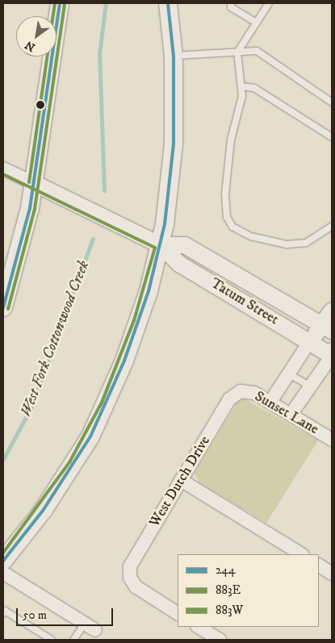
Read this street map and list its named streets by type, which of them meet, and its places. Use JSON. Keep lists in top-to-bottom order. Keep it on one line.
{"streets":{"street":["Tatum Street","Sunset Lane","West Dutch Drive"]},"crossings":[["Sunset Lane","West Dutch Drive"]],"water":["West Fork Cottonwood Creek"],"lines":["transit line 244","transit line 883W","transit line 883E"],"legend":["244","883E","883W"],"scale_bar":"50 m","north":"bottom left"}
